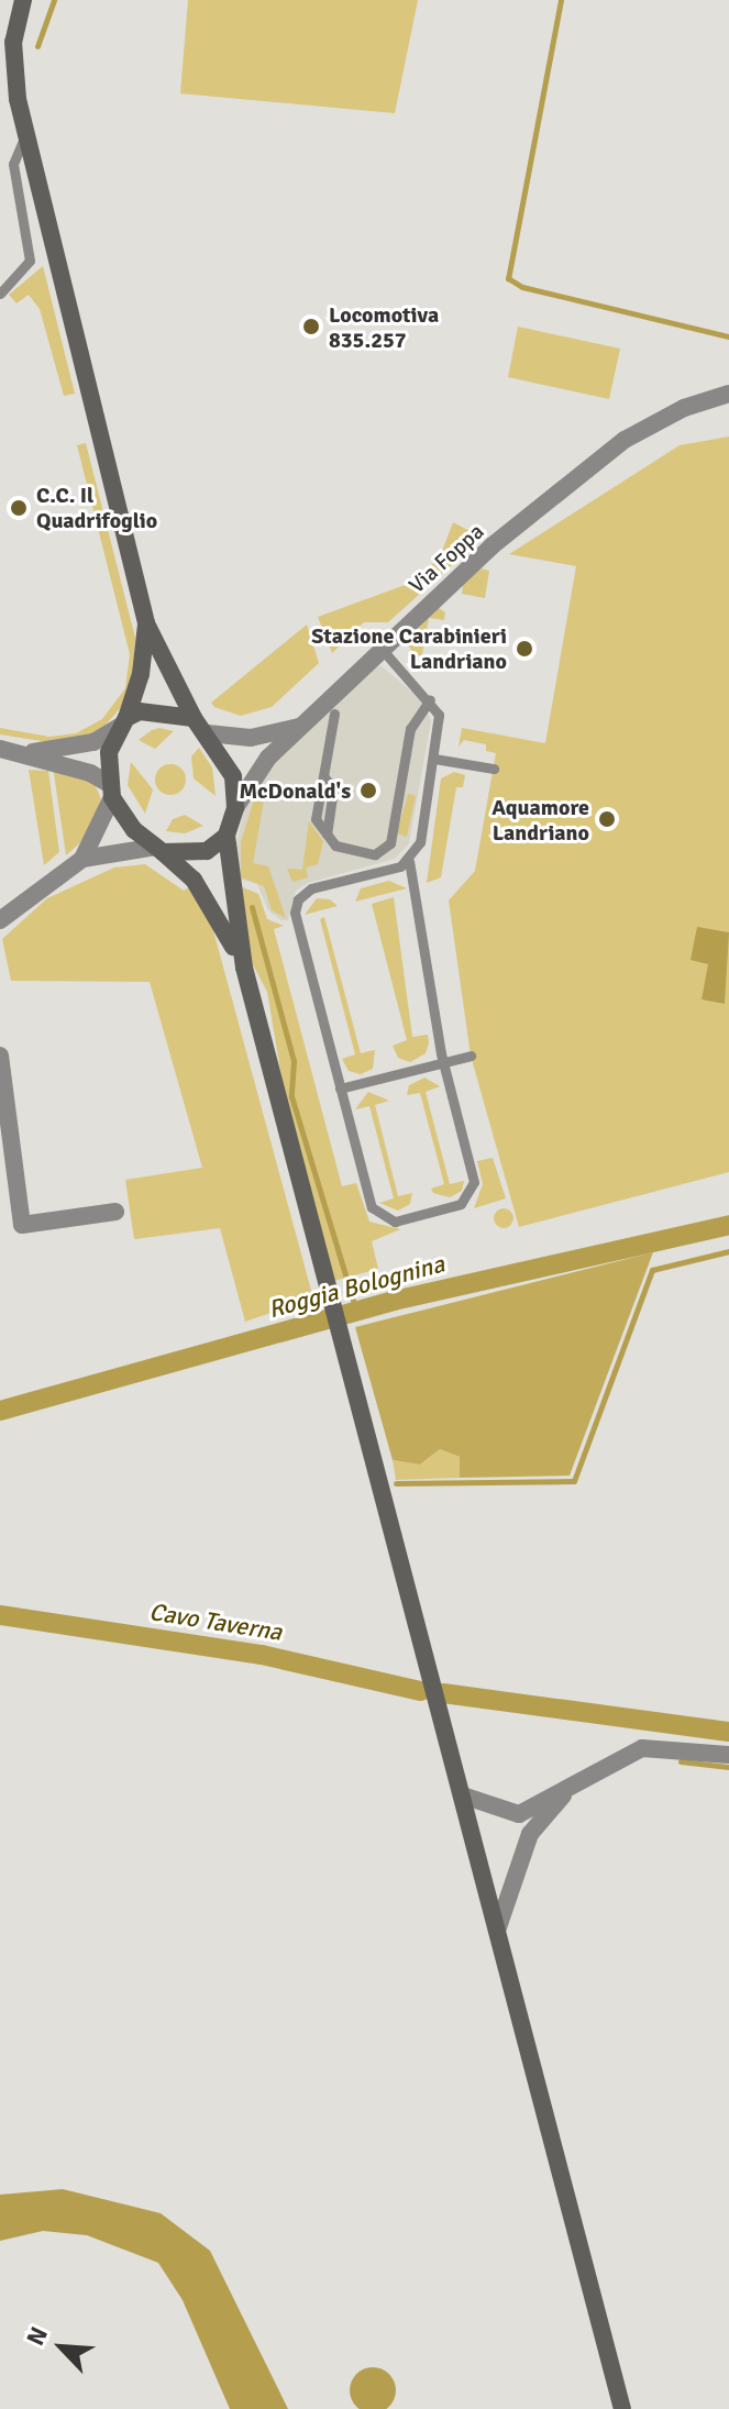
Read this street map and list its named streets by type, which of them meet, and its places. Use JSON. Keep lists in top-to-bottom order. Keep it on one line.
{"streets":{"street":["Via Foppa"]},"water":["Roggia Bolognina","Cavo Taverna"],"places":["Locomotiva 835.257","C.C. Il Quadrifoglio","Stazione Carabinieri Landriano","McDonald's","Aquamore Landriano"],"north":"top left"}
